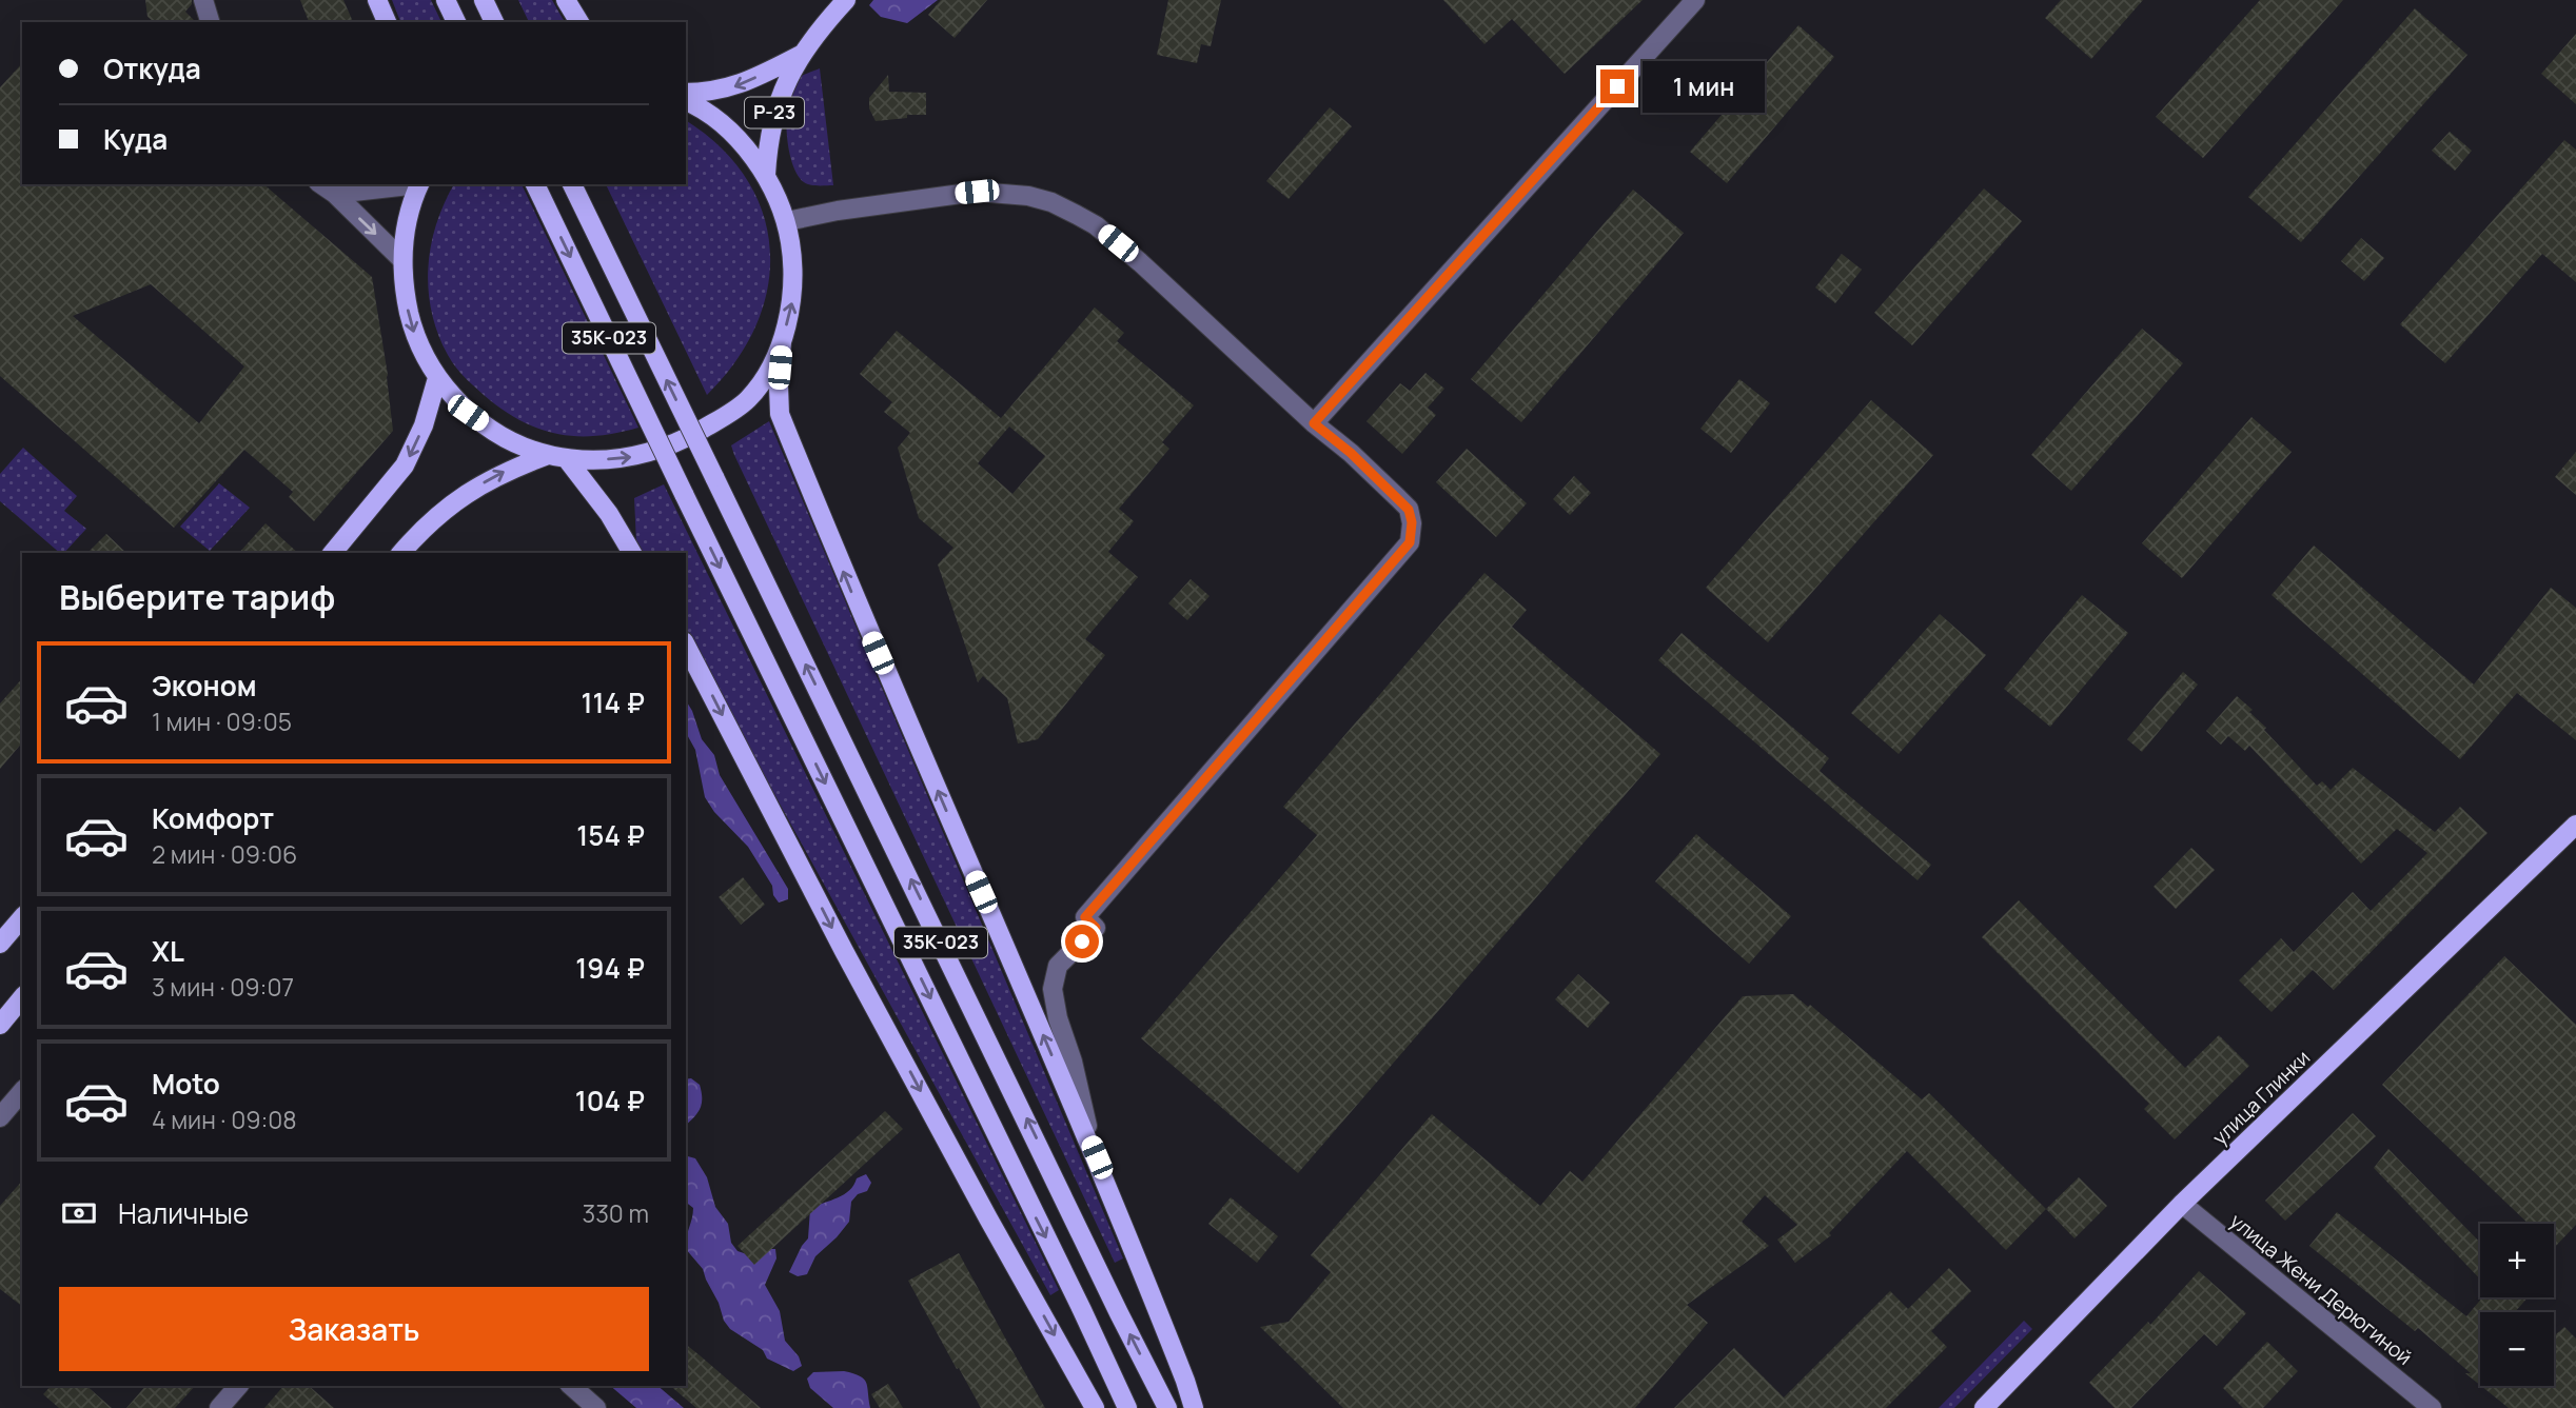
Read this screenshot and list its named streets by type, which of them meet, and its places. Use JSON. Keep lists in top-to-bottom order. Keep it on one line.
{"streets":{"main road":["Р-23","35К-023","улица Глинки"],"street":["улица Жени Дерюгиной"]},"crossings":[["улица Глинки","улица Жени Дерюгиной"]],"page":{"banner":["Откуда","Куда"],"bubble":"1 мин","heading":"Выберите тариф","list":[{"name":"Эконом","note":"1 мин · 09:05","value":"114 ₽"},{"name":"Комфорт","note":"2 мин · 09:06","value":"154 ₽"},{"name":"XL","note":"3 мин · 09:07","value":"194 ₽"},{"name":"Moto","note":"4 мин · 09:08","value":"104 ₽"}],"pay":["Наличные","330 m"],"map_buttons":["+","−"],"buttons":"Заказать"}}
